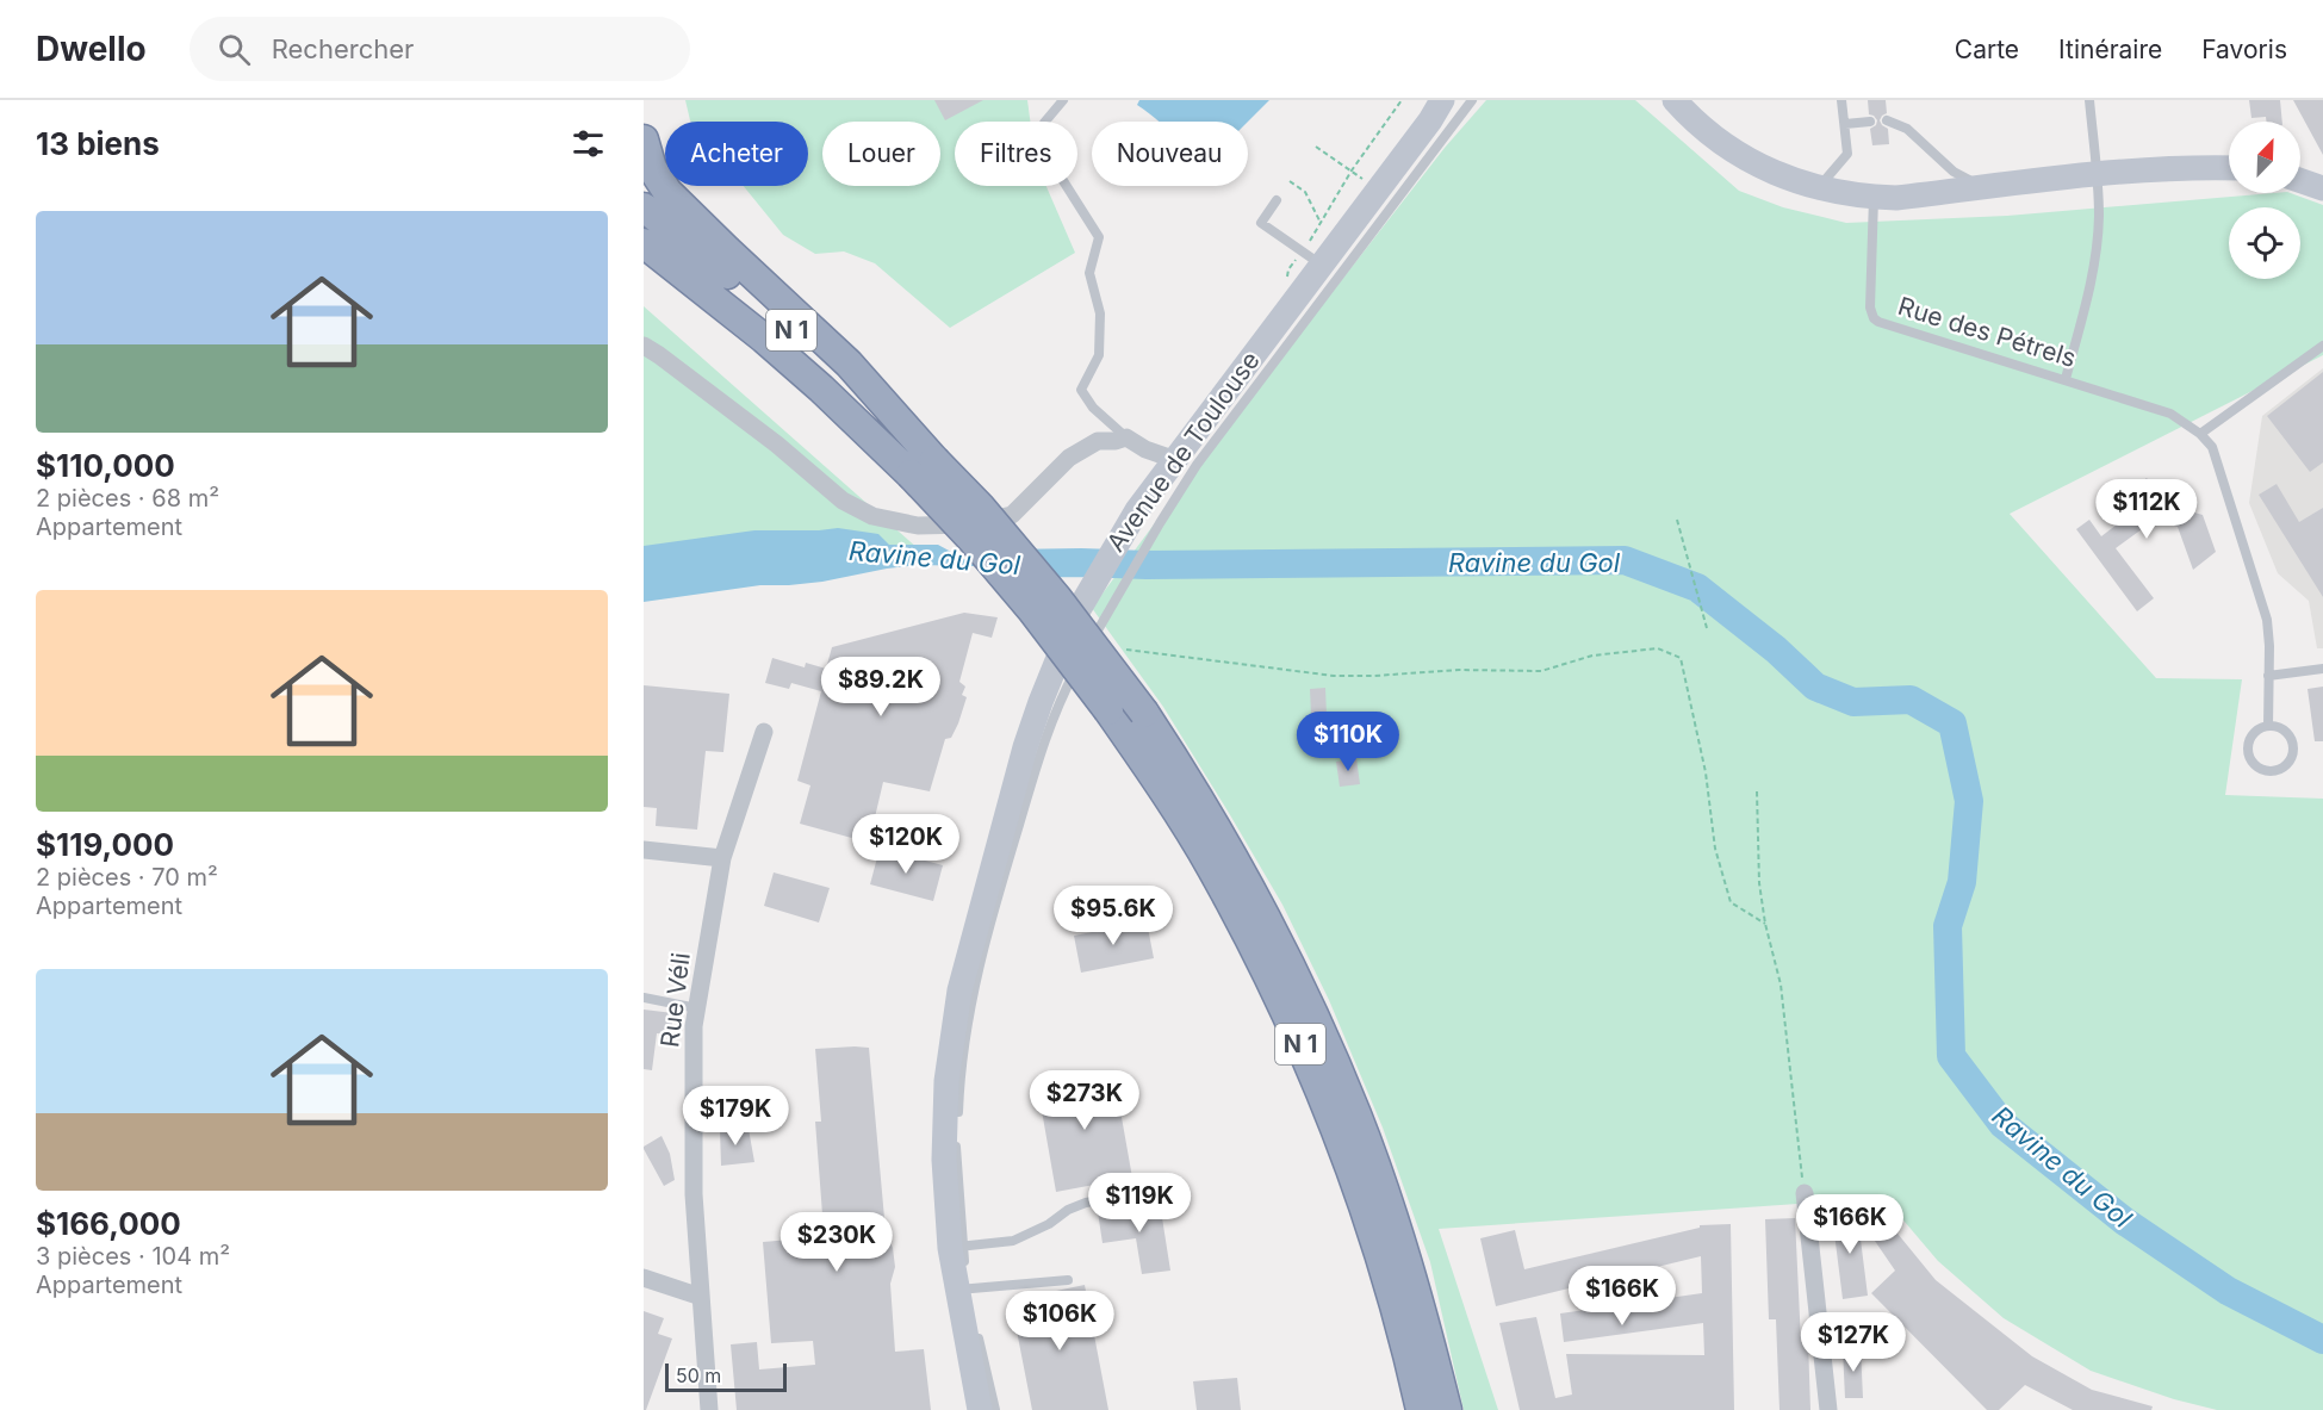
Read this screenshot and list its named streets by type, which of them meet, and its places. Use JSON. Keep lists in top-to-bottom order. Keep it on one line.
{"streets":{"highway":["N 1"],"main road":["Avenue de Toulouse"],"street":["Rue Véli"],"lane":["Rue des Pétrels"]},"water":["Ravine du Gol"],"scale_bar":"50 m","north":"top right","page":{"header":"Dwello","search":"Rechercher","nav":["Carte","Itinéraire","Favoris"],"heading":"13 biens","chip":["Acheter","Louer","Filtres","Nouveau"],"list":[{"name":"$110,000","note":"2 pièces · 68 m² · Appartement"},{"name":"$119,000","note":"2 pièces · 70 m² · Appartement"},{"name":"$166,000","note":"3 pièces · 104 m² · Appartement"}],"price":["$112K","$89.2K","$110K","$120K","$95.6K","$273K","$179K","$119K","$166K","$230K","$166K","$106K","$127K"],"scale":"50 m"}}
